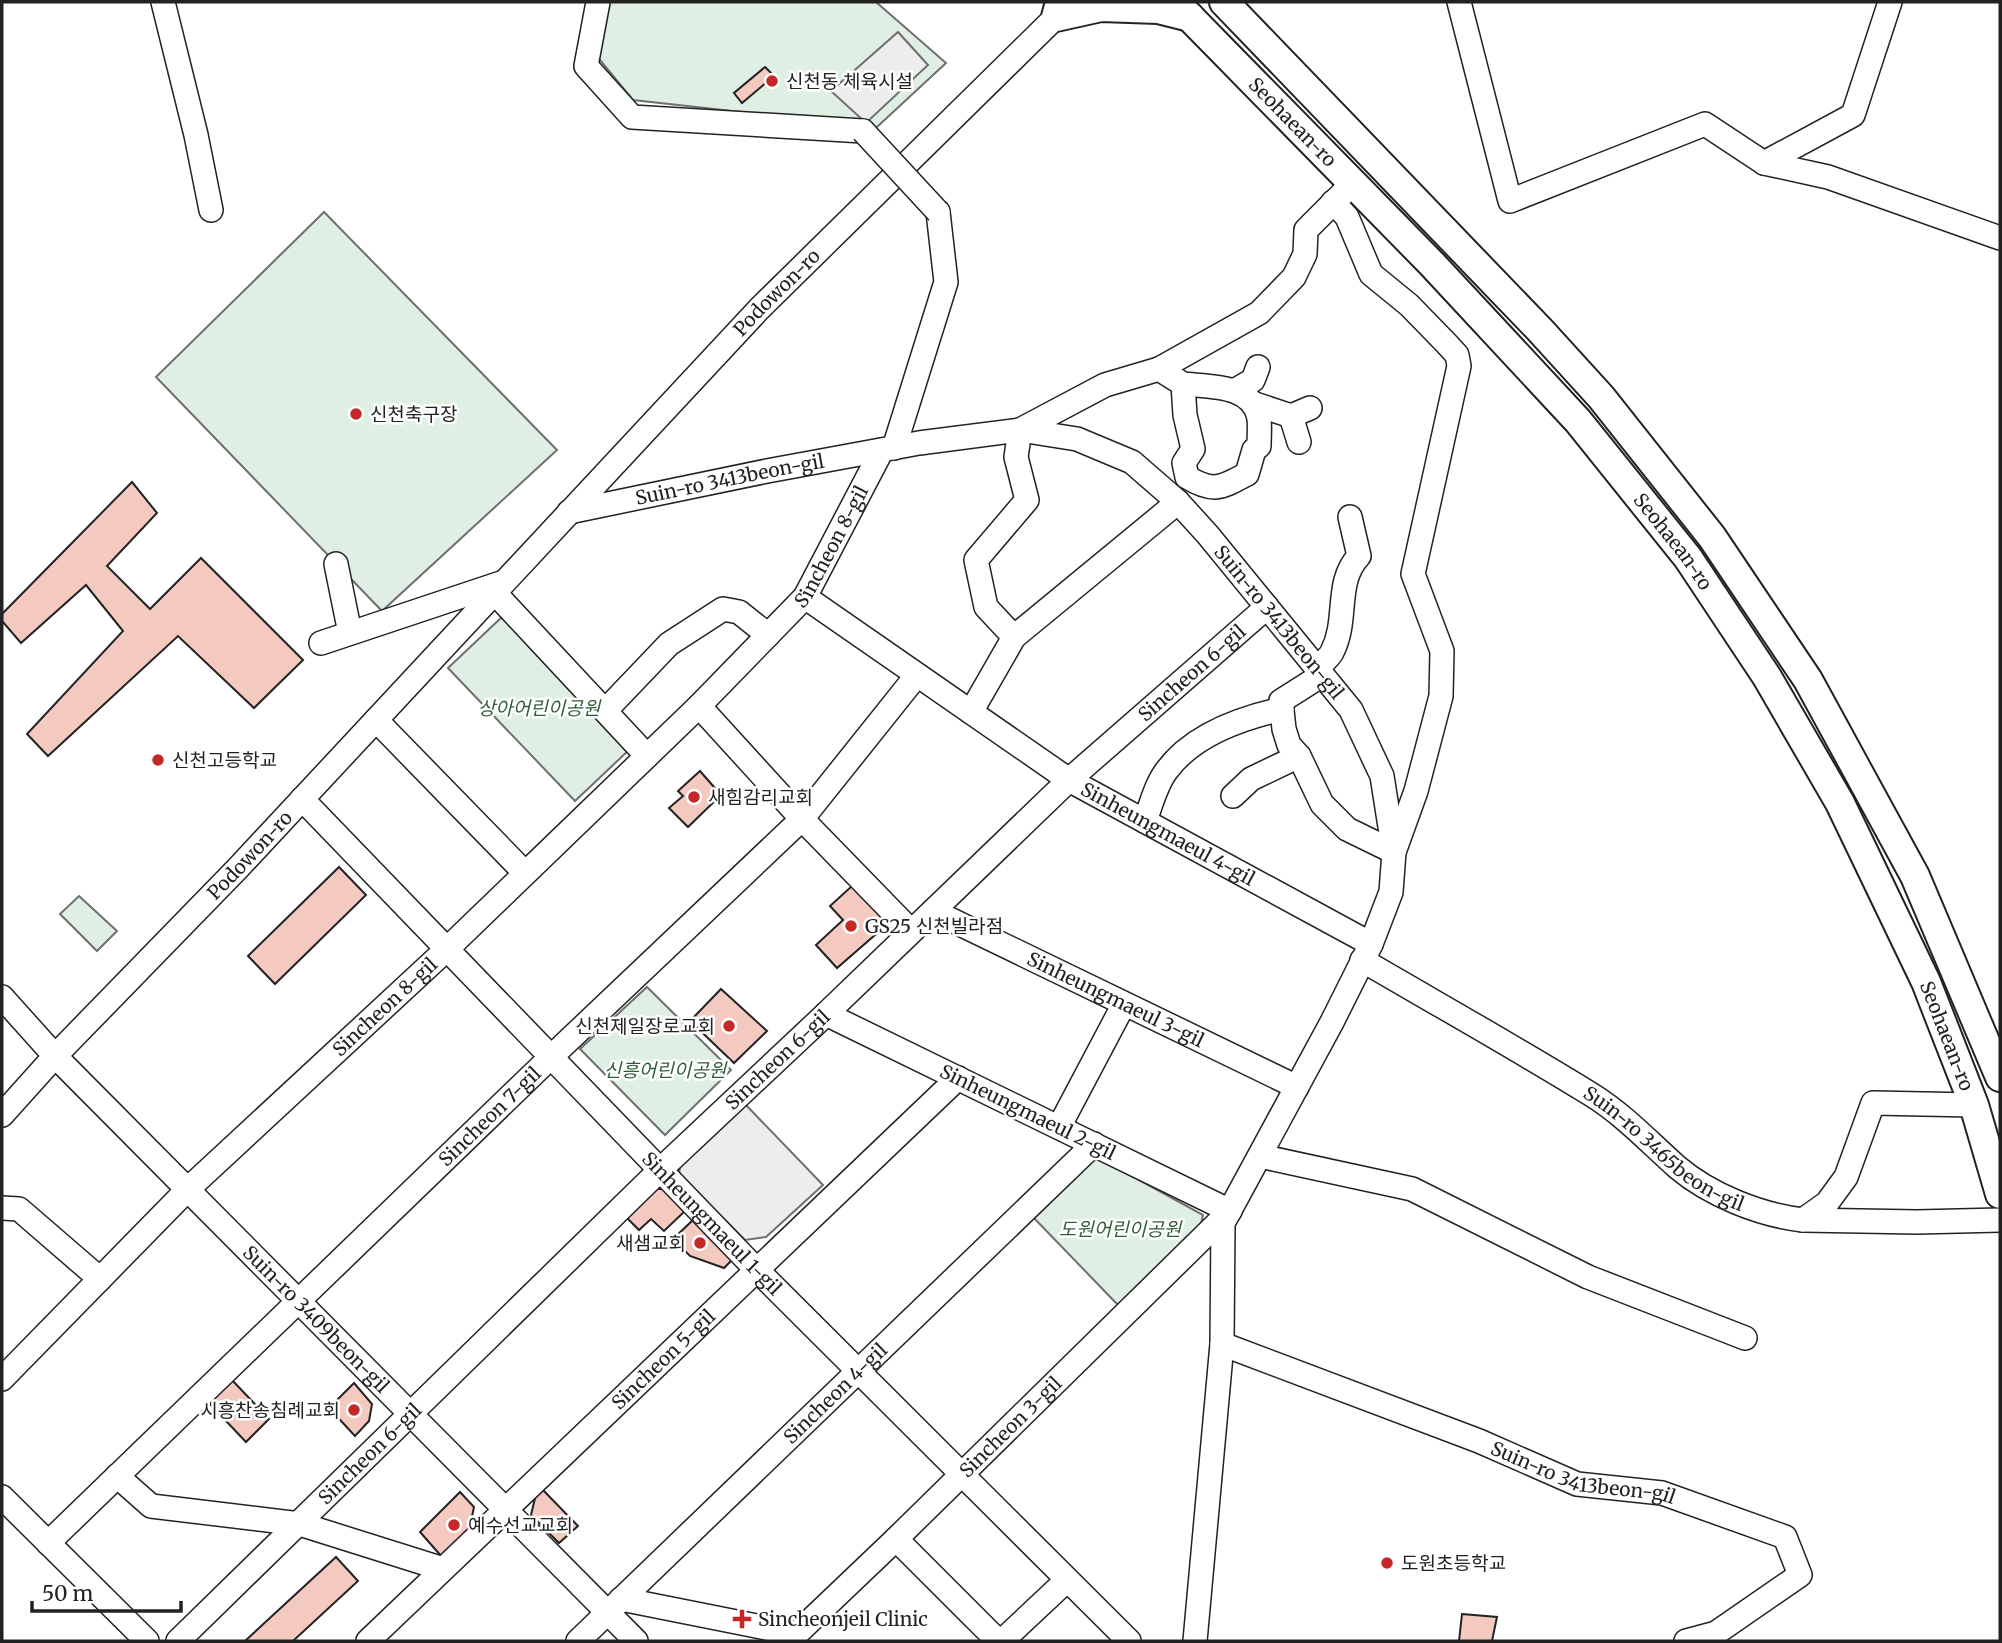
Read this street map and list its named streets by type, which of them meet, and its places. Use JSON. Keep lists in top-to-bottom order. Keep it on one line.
{"streets":{"main road":["Seohaean-ro"],"street":["Podowon-ro","Suin-ro 3413beon-gil","Sincheon 8-gil","Sincheon 6-gil","Sinheungmaeul 4-gil","Sinheungmaeul 3-gil","Sinheungmaeul 2-gil","Sincheon 7-gil","Suin-ro 3465beon-gil","Sinheungmaeul 1-gil","Suin-ro 3409beon-gil","Sincheon 5-gil","Sincheon 4-gil","Sincheon 3-gil"]},"crossings":[["Podowon-ro","Suin-ro 3413beon-gil"],["Podowon-ro","Sinheungmaeul 1-gil"],["Podowon-ro","Suin-ro 3409beon-gil"],["Suin-ro 3413beon-gil","Sincheon 8-gil"],["Suin-ro 3413beon-gil","Sincheon 6-gil"],["Suin-ro 3413beon-gil","Sinheungmaeul 4-gil"],["Suin-ro 3413beon-gil","Sinheungmaeul 3-gil"],["Suin-ro 3413beon-gil","Sinheungmaeul 2-gil"],["Suin-ro 3413beon-gil","Suin-ro 3465beon-gil"],["Suin-ro 3413beon-gil","Sincheon 3-gil"],["Sincheon 8-gil","Sinheungmaeul 4-gil"],["Sincheon 8-gil","Sinheungmaeul 1-gil"],["Sincheon 8-gil","Suin-ro 3409beon-gil"],["Sincheon 6-gil","Sinheungmaeul 4-gil"],["Sincheon 6-gil","Sinheungmaeul 3-gil"],["Sincheon 6-gil","Sinheungmaeul 2-gil"],["Sincheon 6-gil","Sinheungmaeul 1-gil"],["Sincheon 6-gil","Suin-ro 3409beon-gil"],["Sinheungmaeul 4-gil","Sincheon 7-gil"],["Sinheungmaeul 4-gil","Suin-ro 3465beon-gil"],["Sinheungmaeul 2-gil","Sincheon 5-gil"],["Sinheungmaeul 2-gil","Sincheon 4-gil"],["Sinheungmaeul 2-gil","Sincheon 3-gil"],["Sincheon 7-gil","Sinheungmaeul 1-gil"],["Sincheon 7-gil","Suin-ro 3409beon-gil"],["Sinheungmaeul 1-gil","Sincheon 5-gil"],["Sinheungmaeul 1-gil","Sincheon 4-gil"],["Sinheungmaeul 1-gil","Sincheon 3-gil"],["Suin-ro 3409beon-gil","Sincheon 5-gil"],["Suin-ro 3409beon-gil","Sincheon 4-gil"]],"parks":["상아어린이공원","신흥어린이공원","도원어린이공원"],"places":{"other":["신천동 체육시설","신천축구장","신천고등학교","새힘감리교회","GS25 신천빌라점","신천제일장로교회","새샘교회","시흥찬송침례교회","예수선교교회","도원초등학교"],"health":["Sincheonjeil Clinic"]},"scale_bar":"50 m"}
